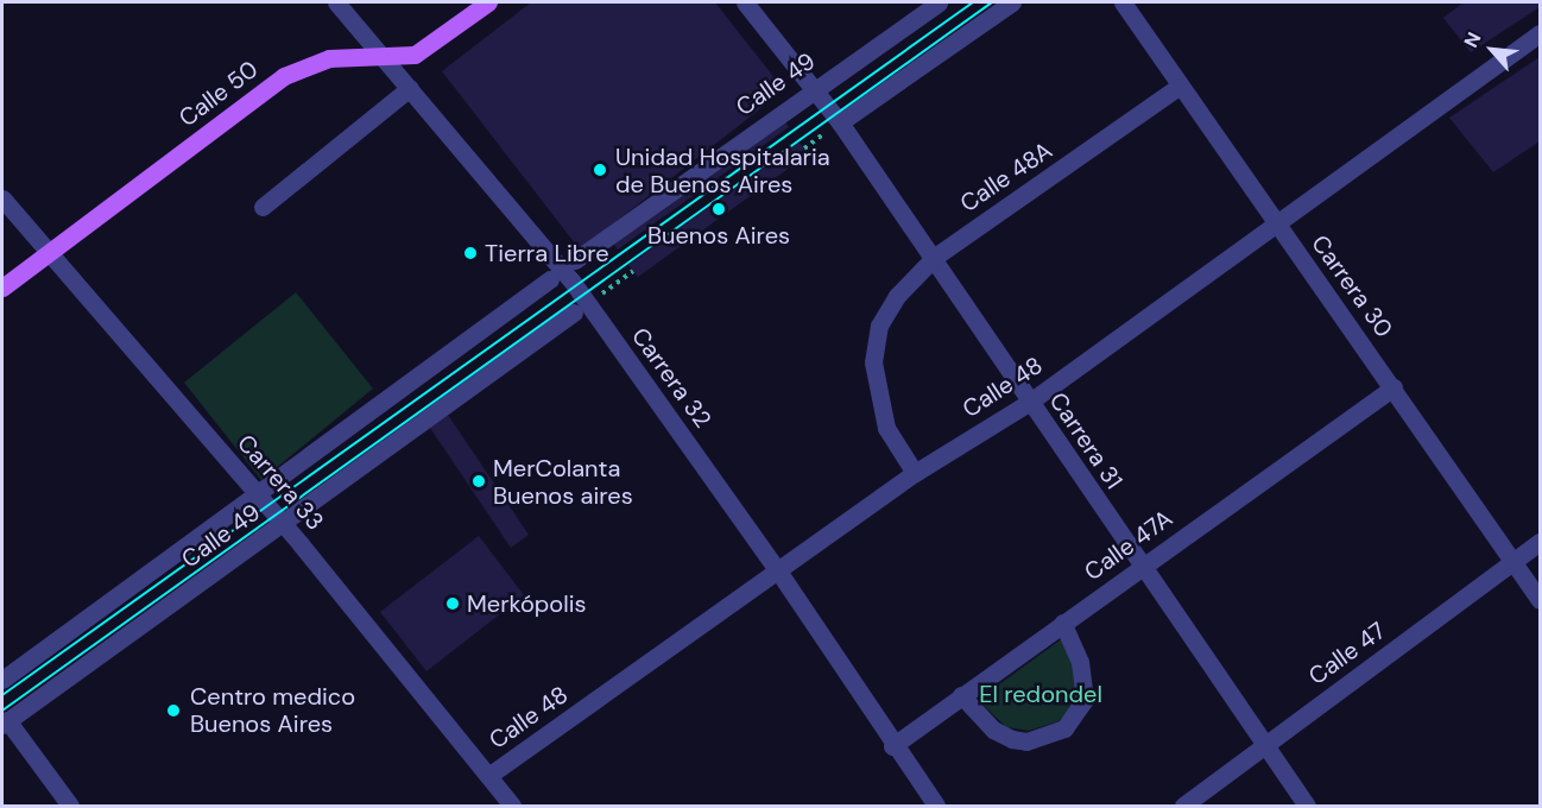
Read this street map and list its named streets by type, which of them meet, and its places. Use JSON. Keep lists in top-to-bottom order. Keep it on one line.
{"streets":{"main road":["Calle 50"],"street":["Calle 49","Calle 48A","Carrera 30","Carrera 32","Calle 48","Carrera 31","Carrera 33","Calle 47A","Calle 47"]},"crossings":[["Calle 49","Carrera 31"],["Calle 49","Carrera 33"],["Calle 50","Carrera 32"],["Calle 50","Carrera 33"],["Calle 48A","Carrera 30"],["Calle 48A","Calle 48"],["Calle 48A","Carrera 31"],["Carrera 30","Calle 48"],["Carrera 30","Calle 47A"],["Carrera 30","Calle 47"],["Carrera 32","Calle 48"],["Carrera 32","Calle 47A"],["Calle 48","Carrera 31"],["Calle 48","Carrera 33"],["Carrera 31","Calle 47A"],["Carrera 31","Calle 47"]],"parks":["El redondel"],"places":["Unidad Hospitalaria de Buenos Aires","Buenos Aires","Tierra Libre","MerColanta Buenos aires","Merkópolis","Centro medico Buenos Aires"],"north":"top left"}
